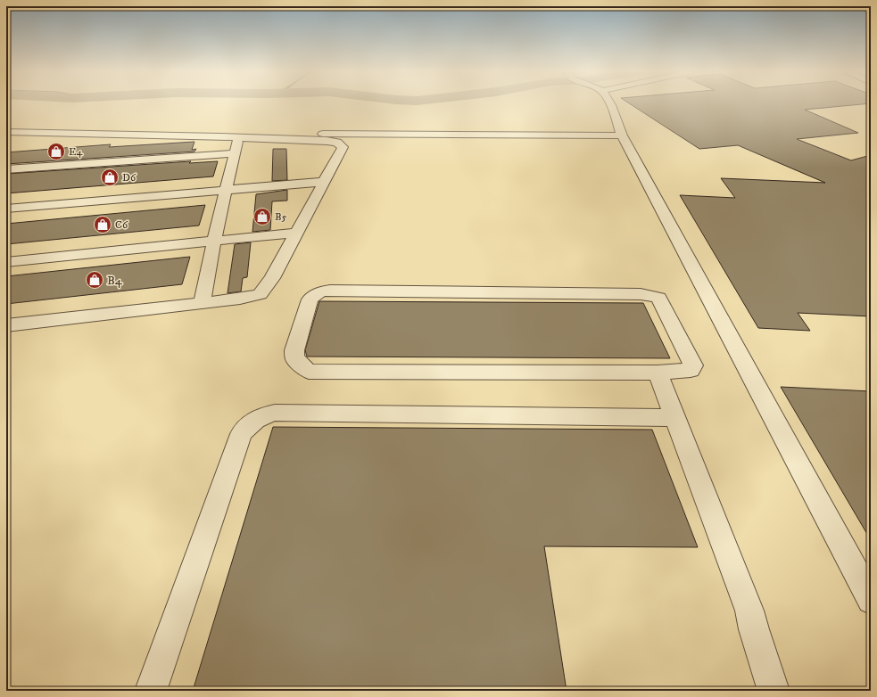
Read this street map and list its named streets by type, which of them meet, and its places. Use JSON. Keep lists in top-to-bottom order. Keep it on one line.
{"places":{"shop":["E4","D6","B5","C6","B4"]}}
